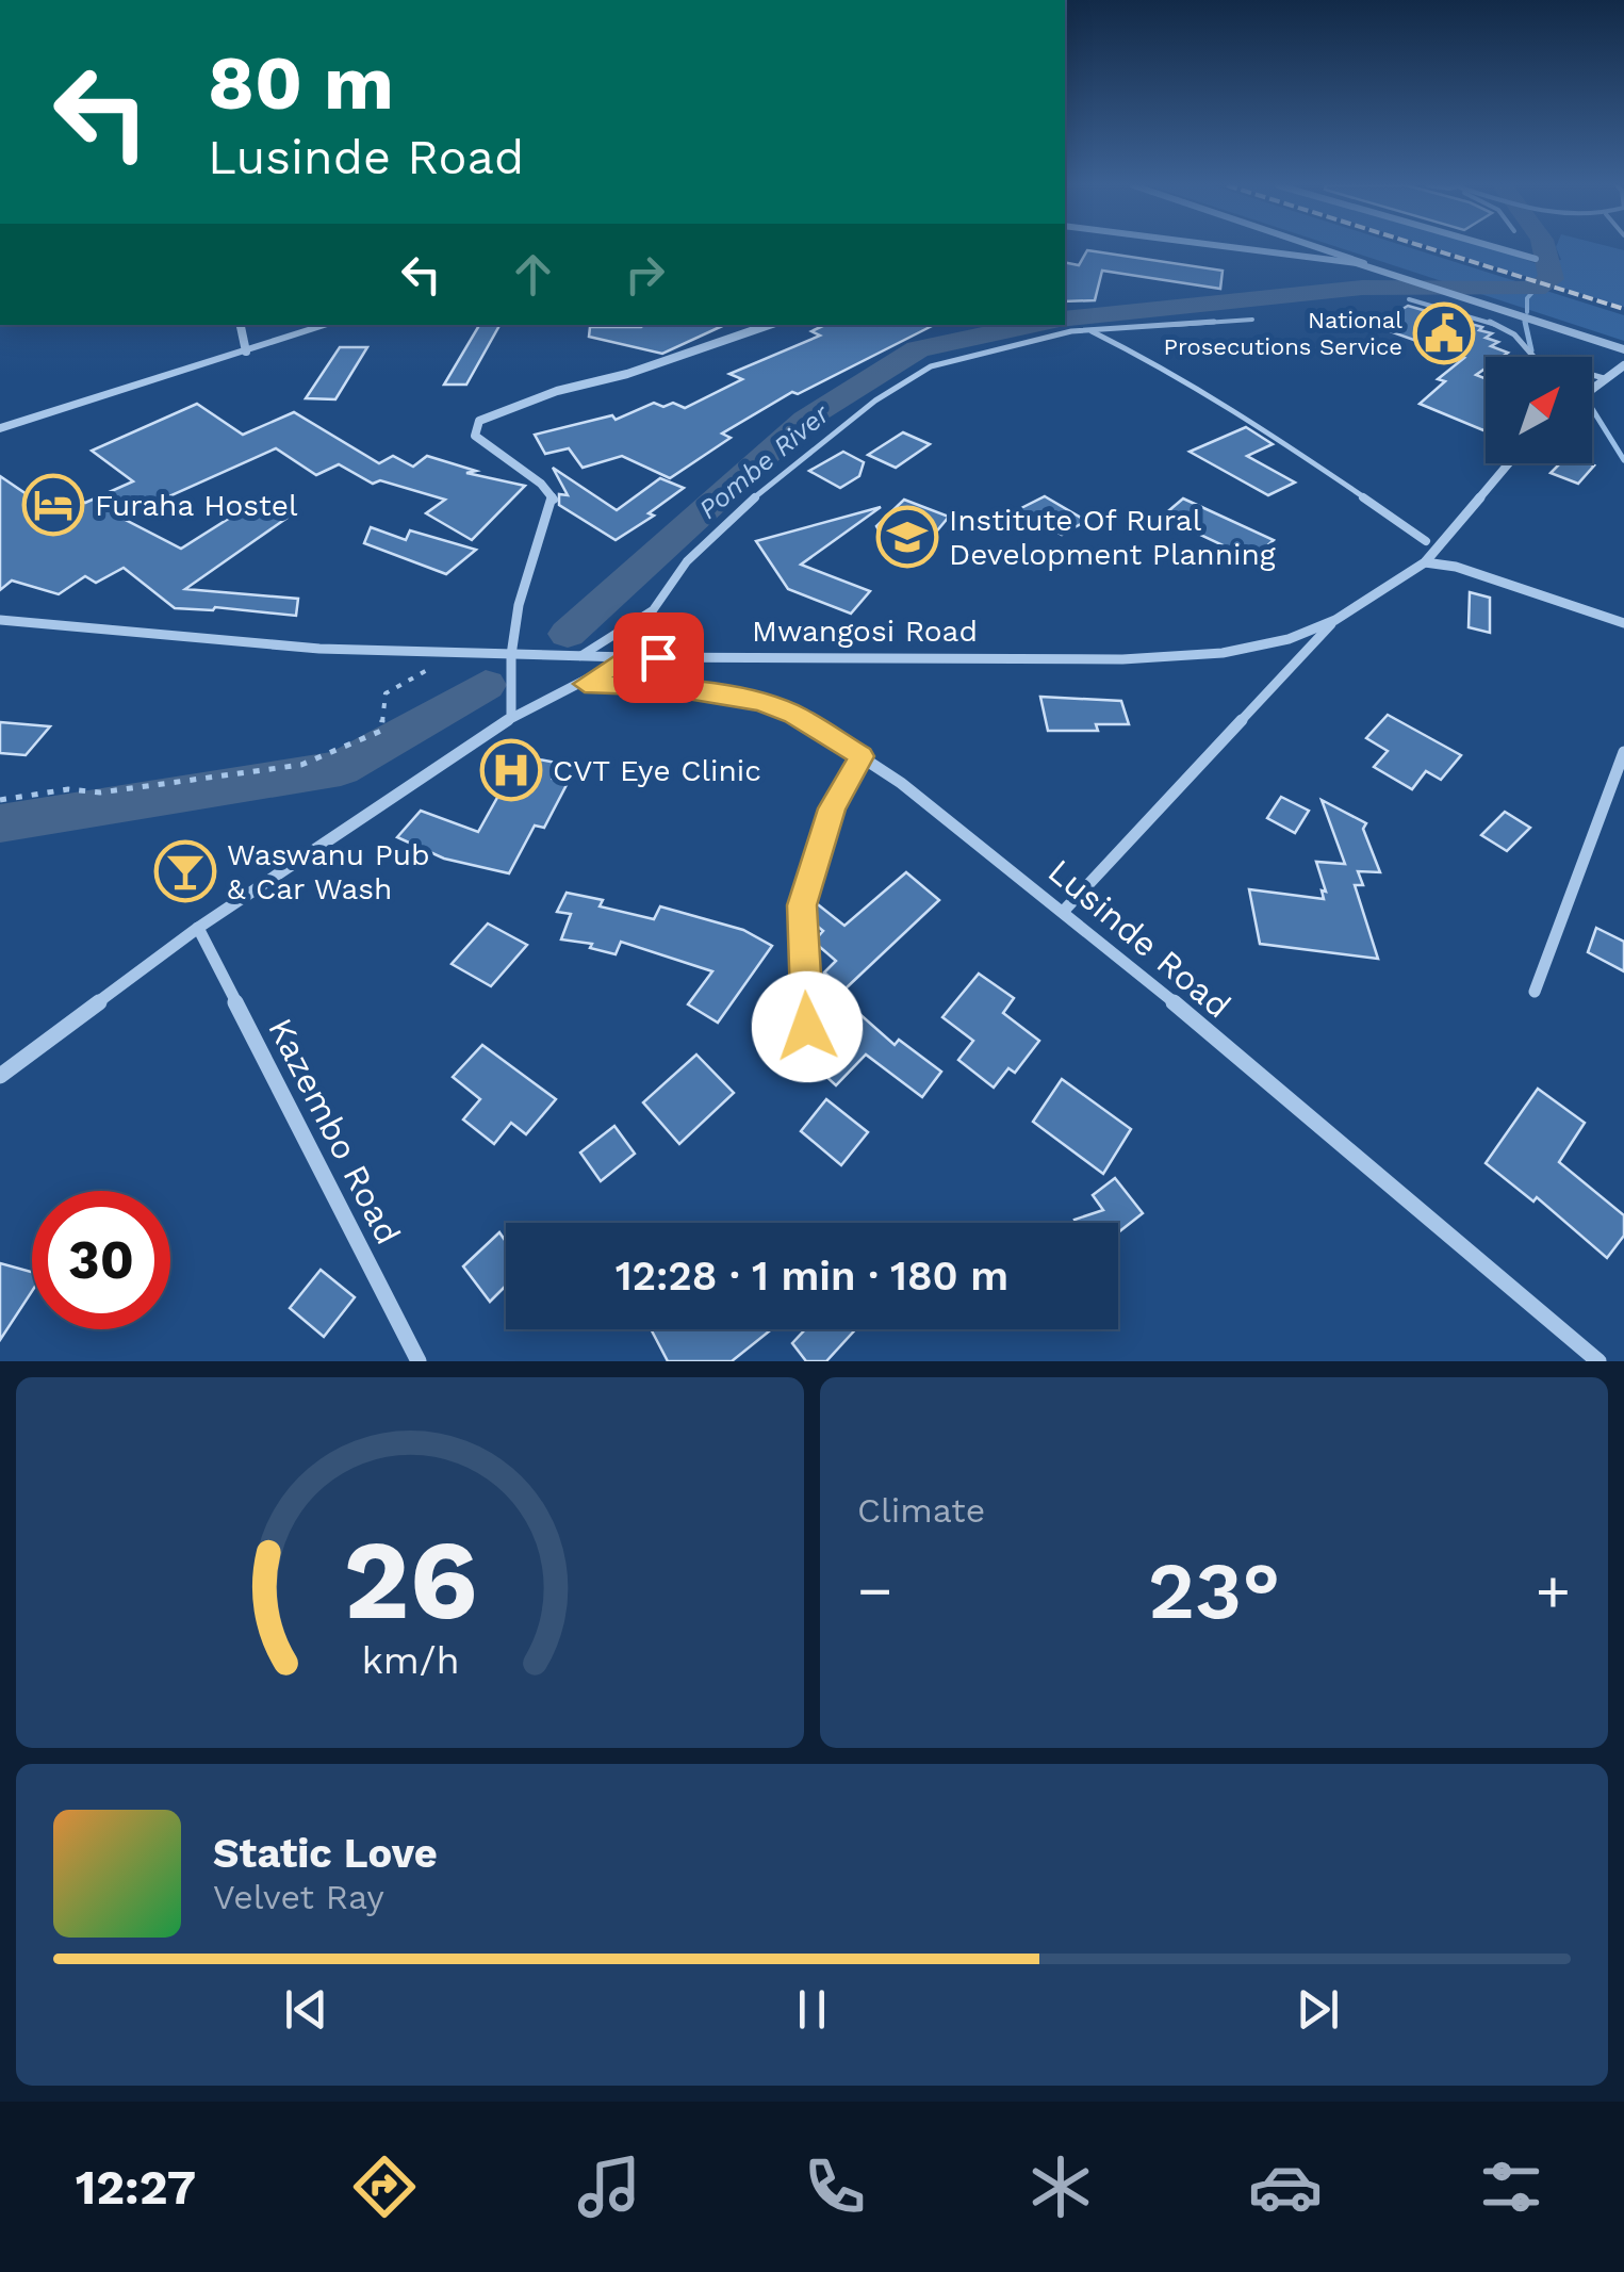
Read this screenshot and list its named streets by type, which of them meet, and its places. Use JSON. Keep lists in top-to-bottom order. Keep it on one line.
{"streets":{"street":["Mwangosi Road","Lusinde Road","Kazembo Road"]},"water":["Pombe River"],"places":{"public building":["National Prosecutions Service"],"hotel":["Furaha Hostel"],"school or university":["Institute Of Rural Development Planning"],"hospital":["CVT Eye Clinic"],"bar":["Waswanu Pub & Car Wash"]},"north":"top right","page":{"turn":["80 m","Lusinde Road"],"limit":"30","trip":"12:28 · 1 min · 180 m","tile":"Climate","heat":["−","23°","+"],"song":["Static Love","Velvet Ray"],"tabs":"12:27","gauge":["26","km/h"]}}
